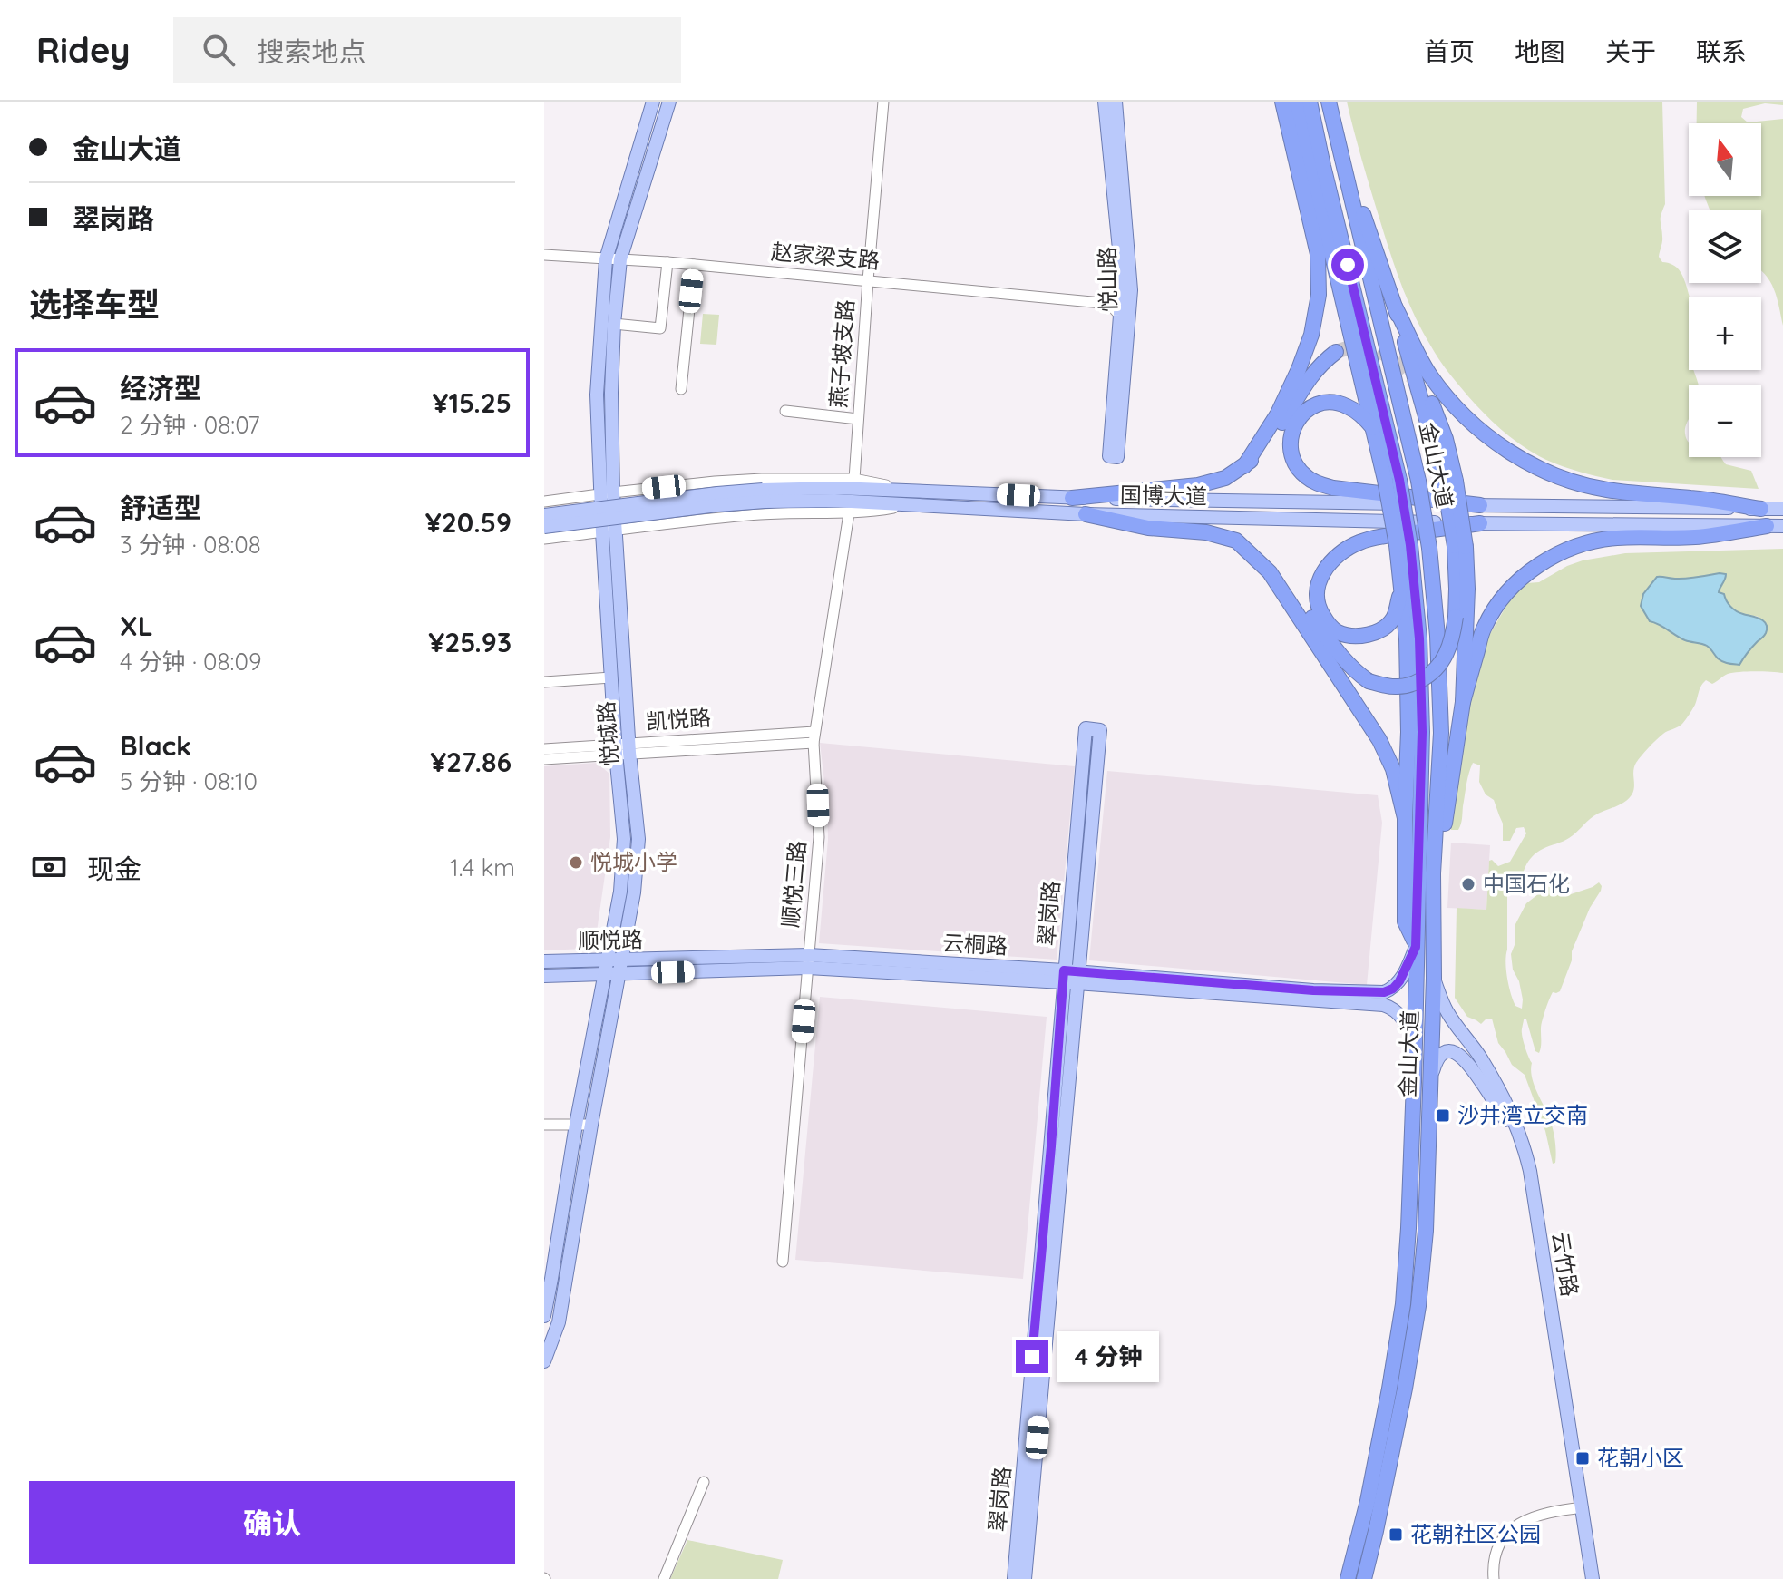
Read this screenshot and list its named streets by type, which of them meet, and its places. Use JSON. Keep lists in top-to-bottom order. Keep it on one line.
{"streets":{"highway":["金山大道"],"main road":["悦山路","国博大道","悦城路","翠岗路","顺悦路","云桐路","云竹路"],"street":["赵家梁支路","燕子坡支路","凯悦路","顺悦三路"]},"crossings":[["赵家梁支路","燕子坡支路"],["赵家梁支路","悦城路"],["金山大道","云桐路"],["金山大道","云竹路"],["凯悦路","悦城路"],["凯悦路","顺悦三路"],["悦城路","顺悦路"],["顺悦三路","顺悦路"],["顺悦三路","云桐路"],["翠岗路","云桐路"],["顺悦路","云桐路"]],"places":{"other":["悦城小学","中国石化"],"transit":["沙井湾立交南","花朝小区","花朝社区公园"]},"north":"top","page":{"header":"Ridey","search":"搜索地点","nav":["首页","地图","关于","联系"],"banner":["金山大道","翠岗路"],"map_buttons":["+","−"],"heading":"选择车型","list":[{"name":"经济型","note":"2 分钟 · 08:07","value":"¥15.25"},{"name":"舒适型","note":"3 分钟 · 08:08","value":"¥20.59"},{"name":"XL","note":"4 分钟 · 08:09","value":"¥25.93"},{"name":"Black","note":"5 分钟 · 08:10","value":"¥27.86"}],"pay":["现金","1.4 km"],"bubble":"4 分钟","buttons":"确认"}}
